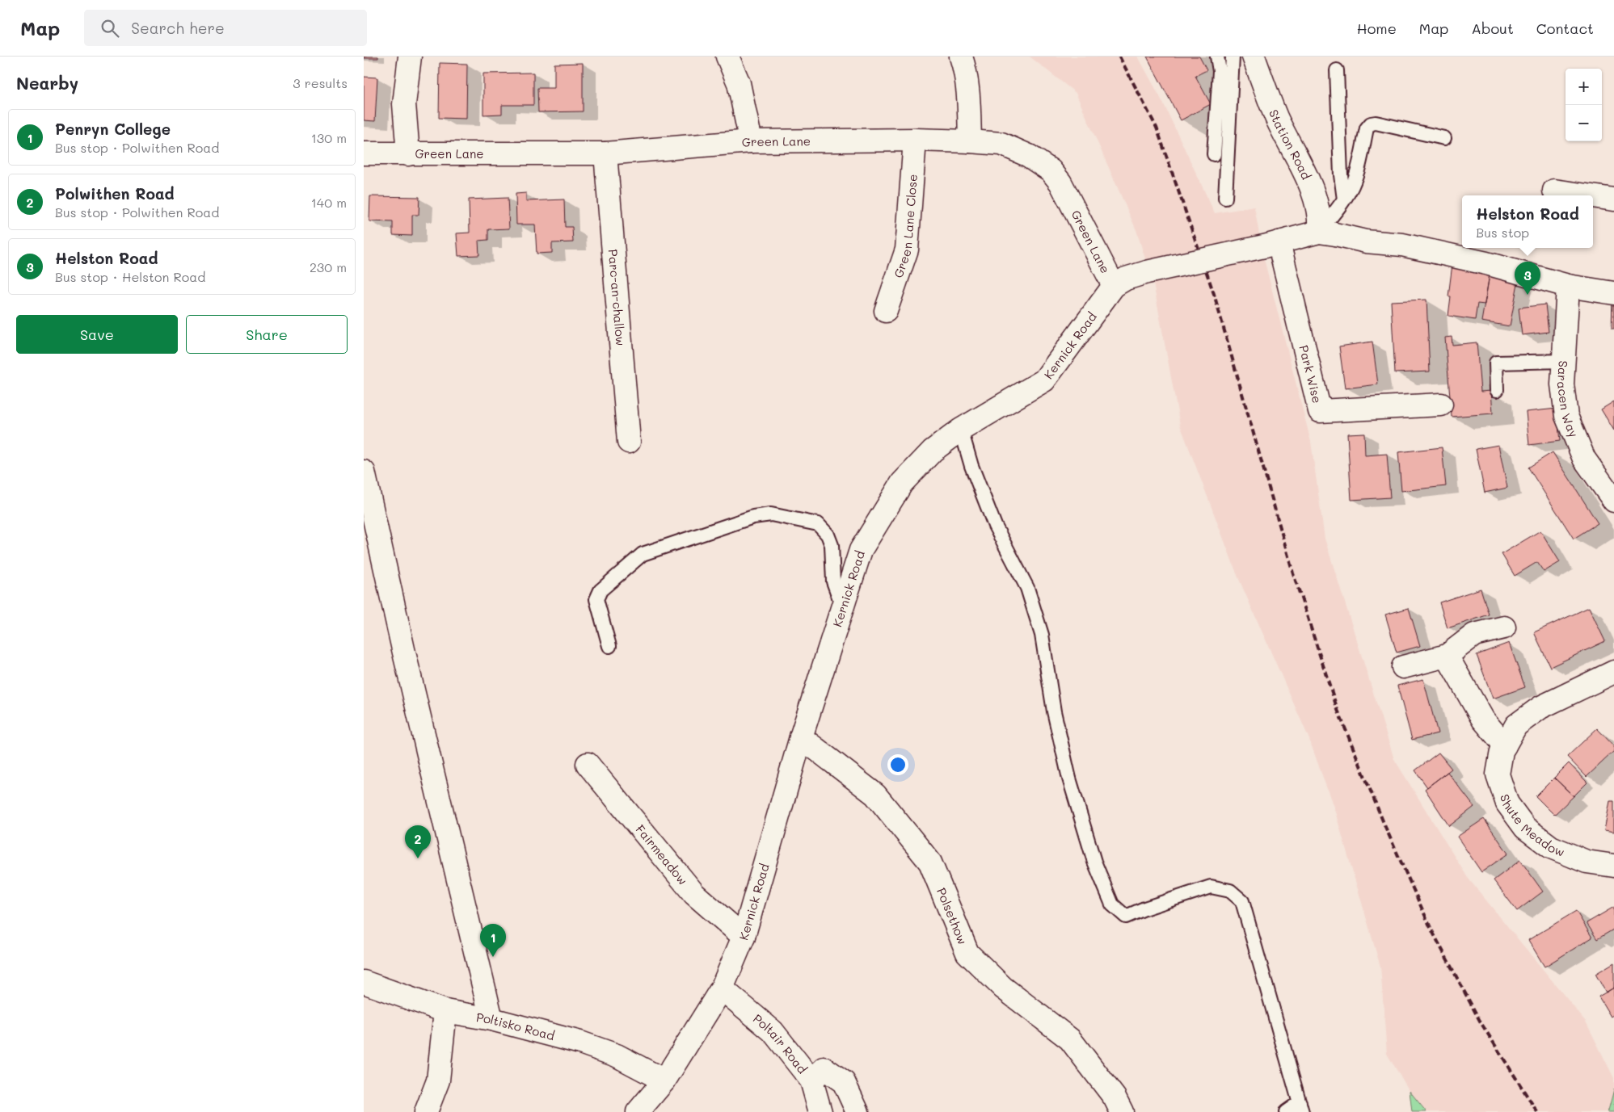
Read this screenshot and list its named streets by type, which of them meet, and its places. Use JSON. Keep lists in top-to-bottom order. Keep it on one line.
{"streets":{"street":["Green Lane","Station Road","Green Lane Close","Parc-an-challow","Kernick Road","Park Wise","Saracen Way","Shute Meadow","Fairmeadow","Polsethow","Poltisko Road","Poltair Road"]},"crossings":[["Green Lane","Green Lane Close"],["Green Lane","Parc-an-challow"],["Green Lane","Kernick Road"],["Station Road","Kernick Road"],["Kernick Road","Park Wise"],["Kernick Road","Fairmeadow"],["Kernick Road","Polsethow"],["Kernick Road","Poltisko Road"],["Kernick Road","Poltair Road"]],"page":{"header":"Map","search":"Search here","nav":["Home","Map","About","Contact"],"heading":["Nearby","3 results"],"map_buttons":["+","−"],"list":[{"mark":"1","name":"Penryn College","note":"Bus stop · Polwithen Road","value":"130 m"},{"mark":"2","name":"Polwithen Road","note":"Bus stop · Polwithen Road","value":"140 m"},{"mark":"3","name":"Helston Road","note":"Bus stop · Helston Road","value":"230 m"}],"popup":["Helston Road","Bus stop"],"pins":["3","2","1"],"buttons":["Save","Share"]}}
